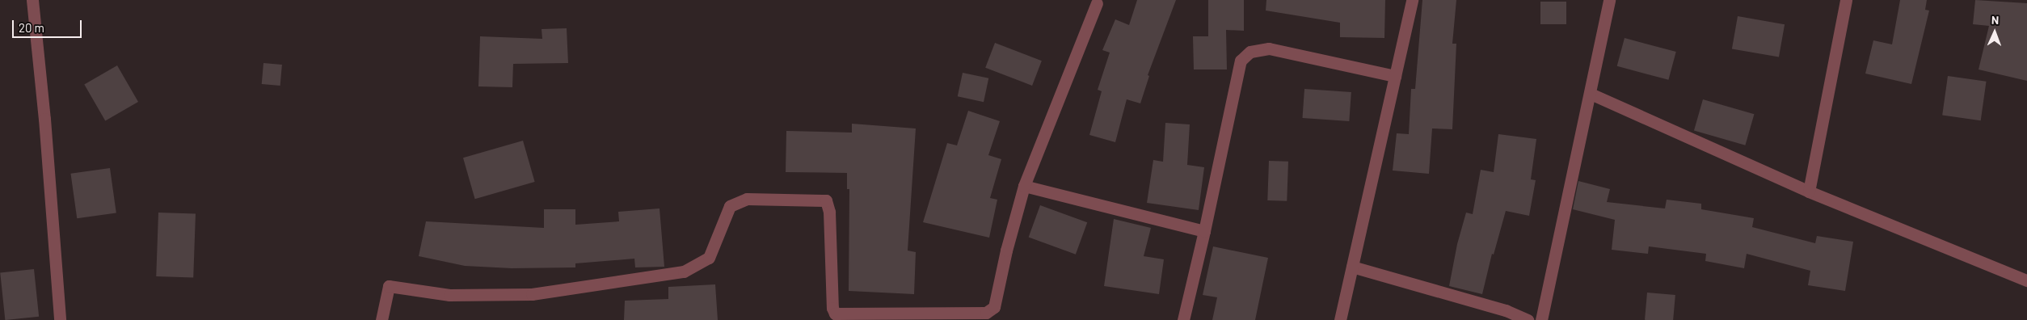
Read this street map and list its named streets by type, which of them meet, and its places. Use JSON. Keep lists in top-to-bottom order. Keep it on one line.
{"scale_bar":"20 m","north":"top"}
